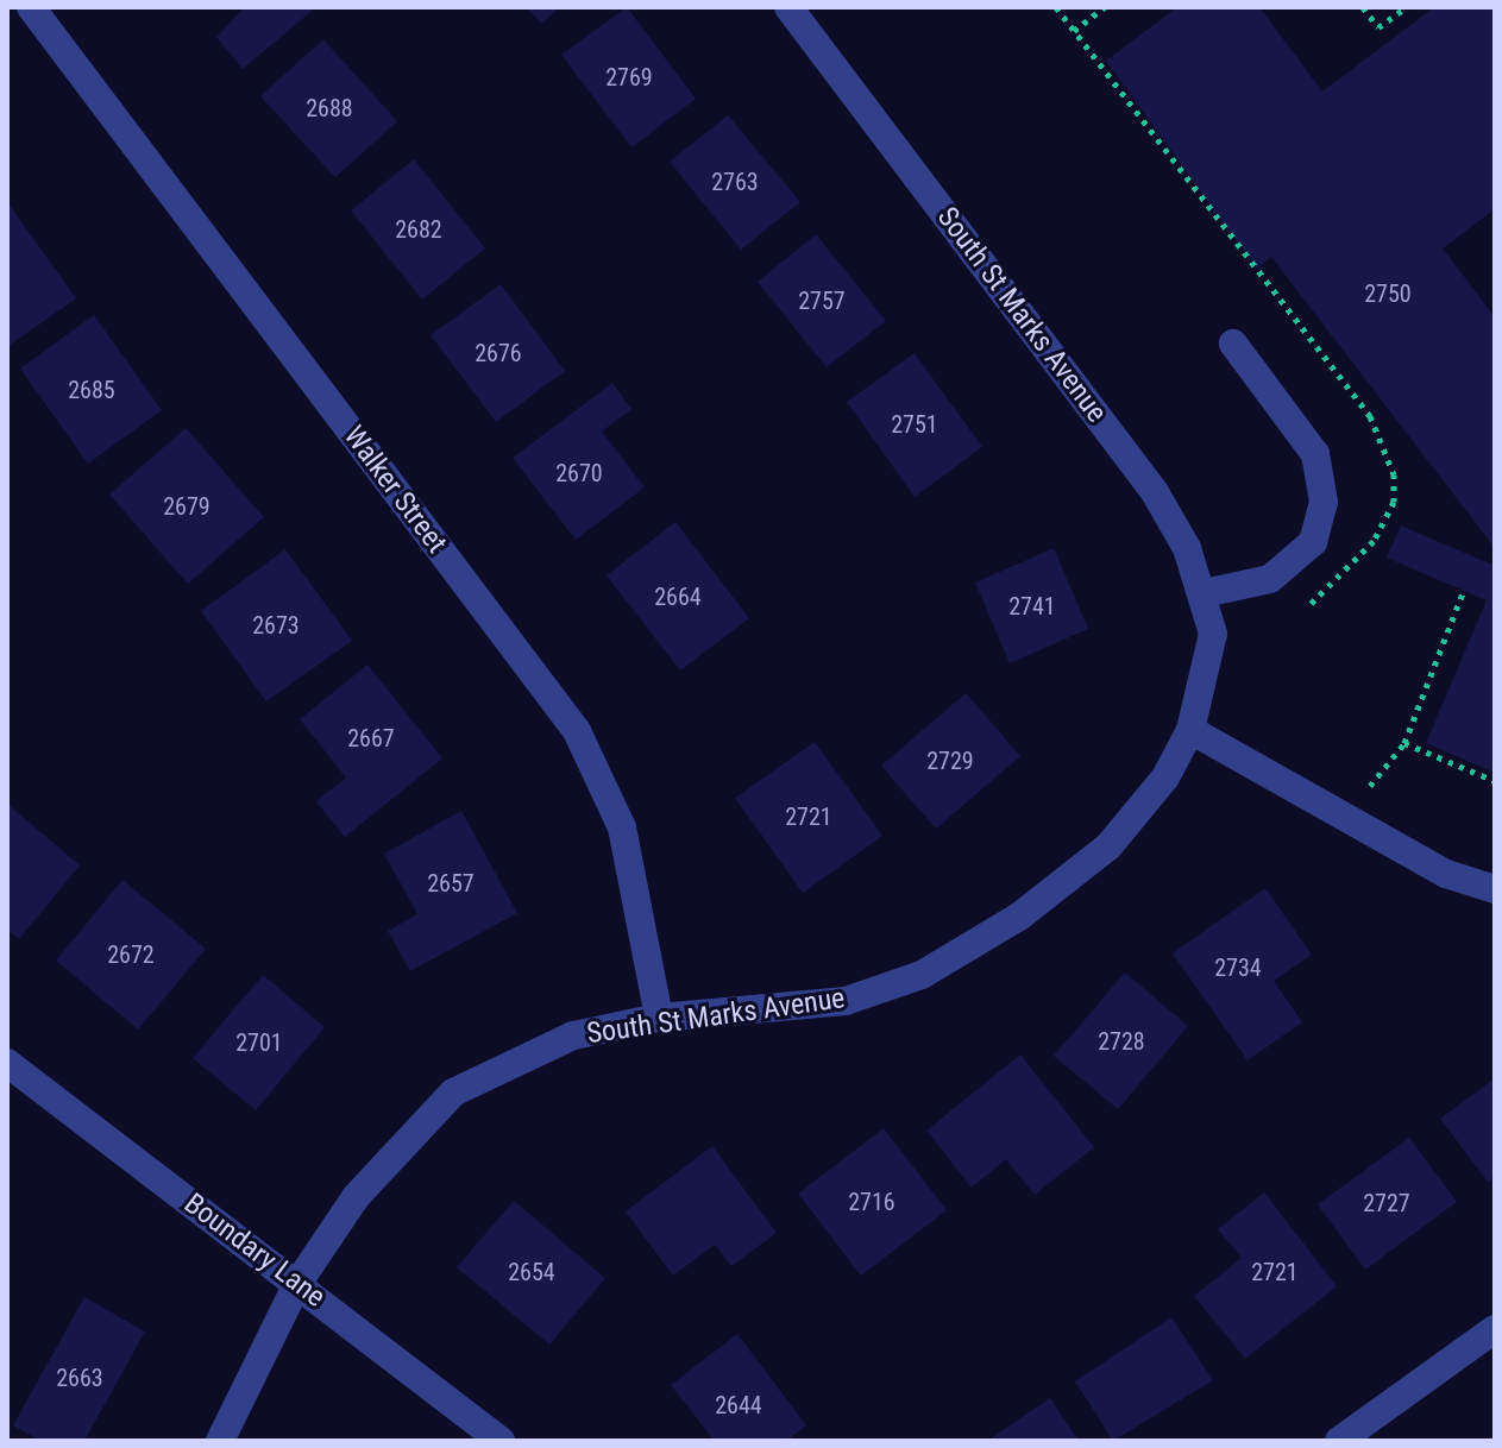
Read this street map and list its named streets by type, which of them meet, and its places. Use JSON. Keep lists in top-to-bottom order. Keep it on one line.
{"streets":{"street":["South St Marks Avenue","Walker Street","Boundary Lane"]},"crossings":[["South St Marks Avenue","Walker Street"],["South St Marks Avenue","Boundary Lane"]],"house_numbers":["2769","2688","2763","2682","2750","2757","2676","2685","2751","2670","2679","2664","2741","2673","2667","2729","2721","2657","2672","2734","2728","2701","2716","2727","2654","2721","2663","2644"]}
